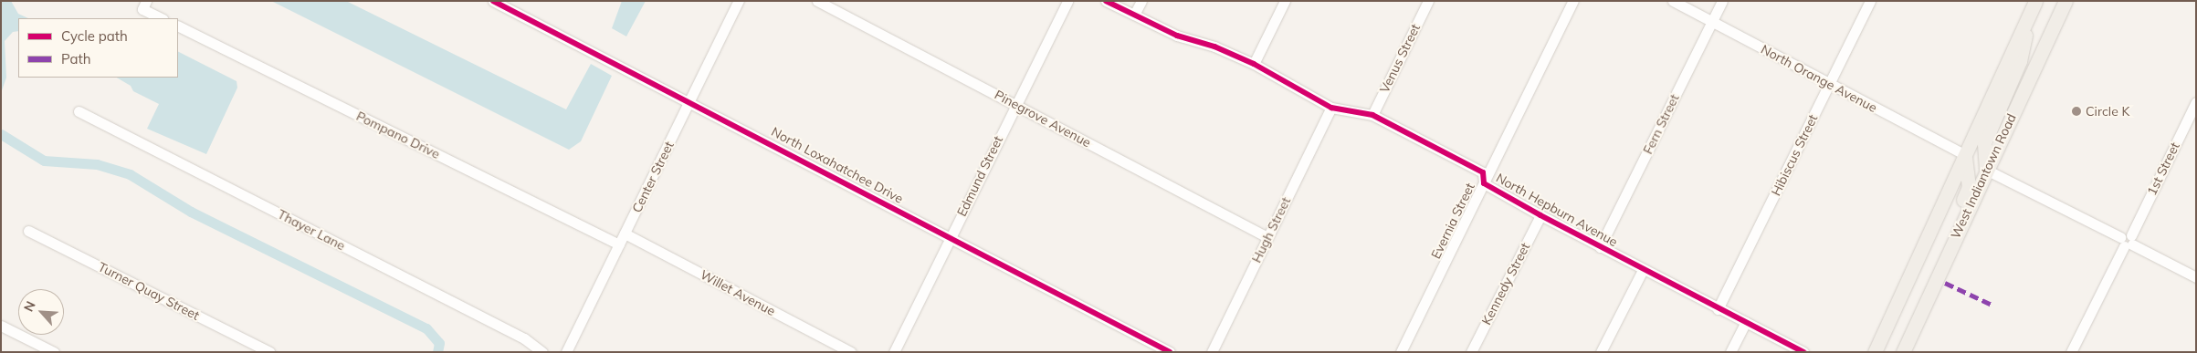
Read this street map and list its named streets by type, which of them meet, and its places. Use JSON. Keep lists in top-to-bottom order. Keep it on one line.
{"streets":{"main road":["West Indiantown Road"],"street":["Venus Street","North Orange Avenue","Pinegrove Avenue","Fern Street","Pompano Drive","Hibiscus Street","North Loxahatchee Drive","1st Street","Edmund Street","Center Street","North Hepburn Avenue","Evernia Street","Thayer Lane","Hugh Street","Kennedy Street","Turner Quay Street","Willet Avenue"]},"crossings":[["Venus Street","North Hepburn Avenue"],["North Orange Avenue","Fern Street"],["North Orange Avenue","Hibiscus Street"],["North Orange Avenue","West Indiantown Road"],["Pinegrove Avenue","Edmund Street"],["Pinegrove Avenue","Hugh Street"],["Fern Street","North Hepburn Avenue"],["Pompano Drive","Center Street"],["Hibiscus Street","North Hepburn Avenue"],["North Loxahatchee Drive","Edmund Street"],["North Loxahatchee Drive","Center Street"],["Center Street","Willet Avenue"],["North Hepburn Avenue","Evernia Street"],["North Hepburn Avenue","Hugh Street"],["North Hepburn Avenue","Kennedy Street"]],"places":["Circle K"],"legend":["Cycle path","Path"],"north":"top left"}
